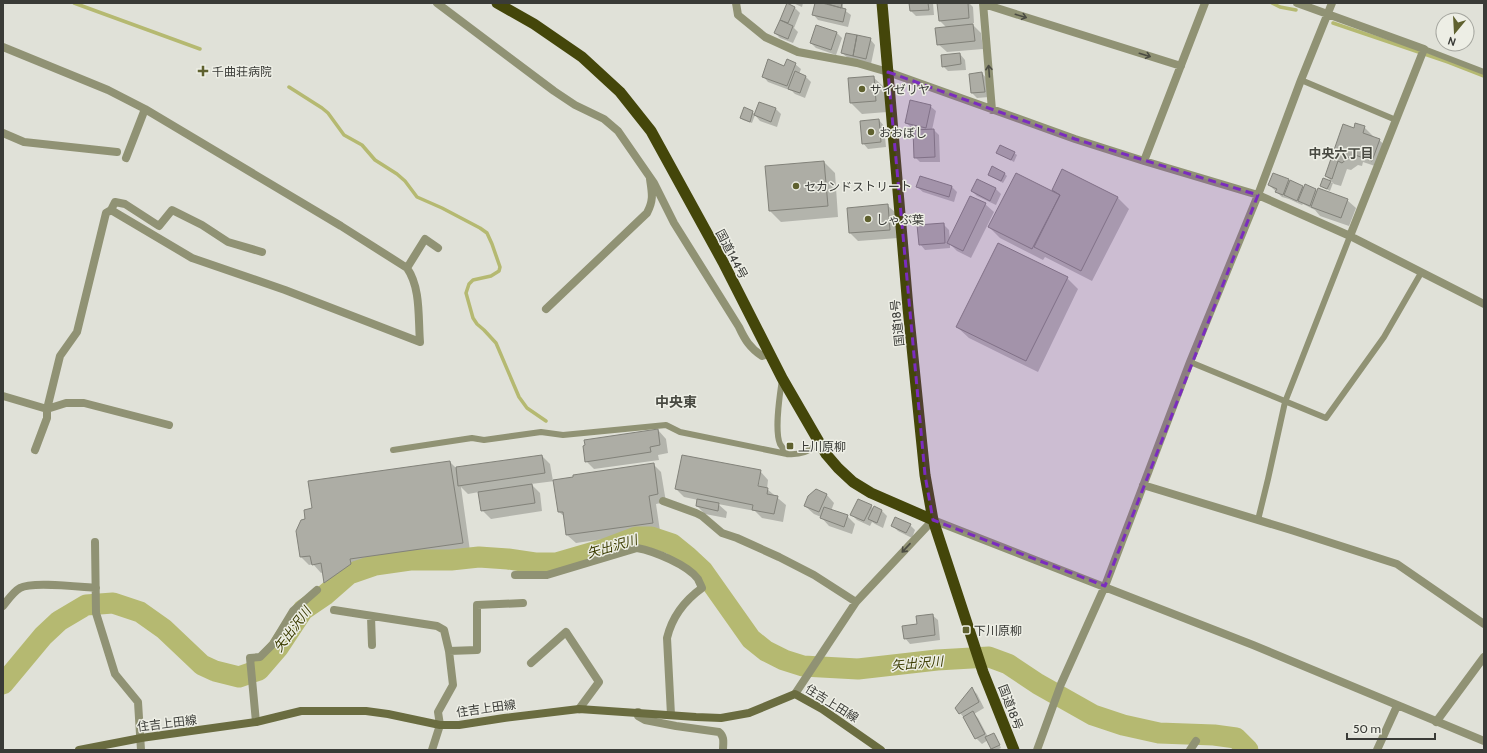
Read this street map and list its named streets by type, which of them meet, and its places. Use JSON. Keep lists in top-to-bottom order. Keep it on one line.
{"streets":{"highway":["国道144号","国道18号"],"main road":["住吉上田線"]},"crossings":[["国道144号","国道18号"]],"districts":["中央六丁目","中央東"],"water":["矢出沢川"],"places":{"health":["千曲荘病院"],"other":["サイゼリヤ","おおぼし","セカンドストリート","しゃぶ葉"],"transit":["上川原柳","下川原柳"]},"scale_bar":"50 m","north":"bottom"}
